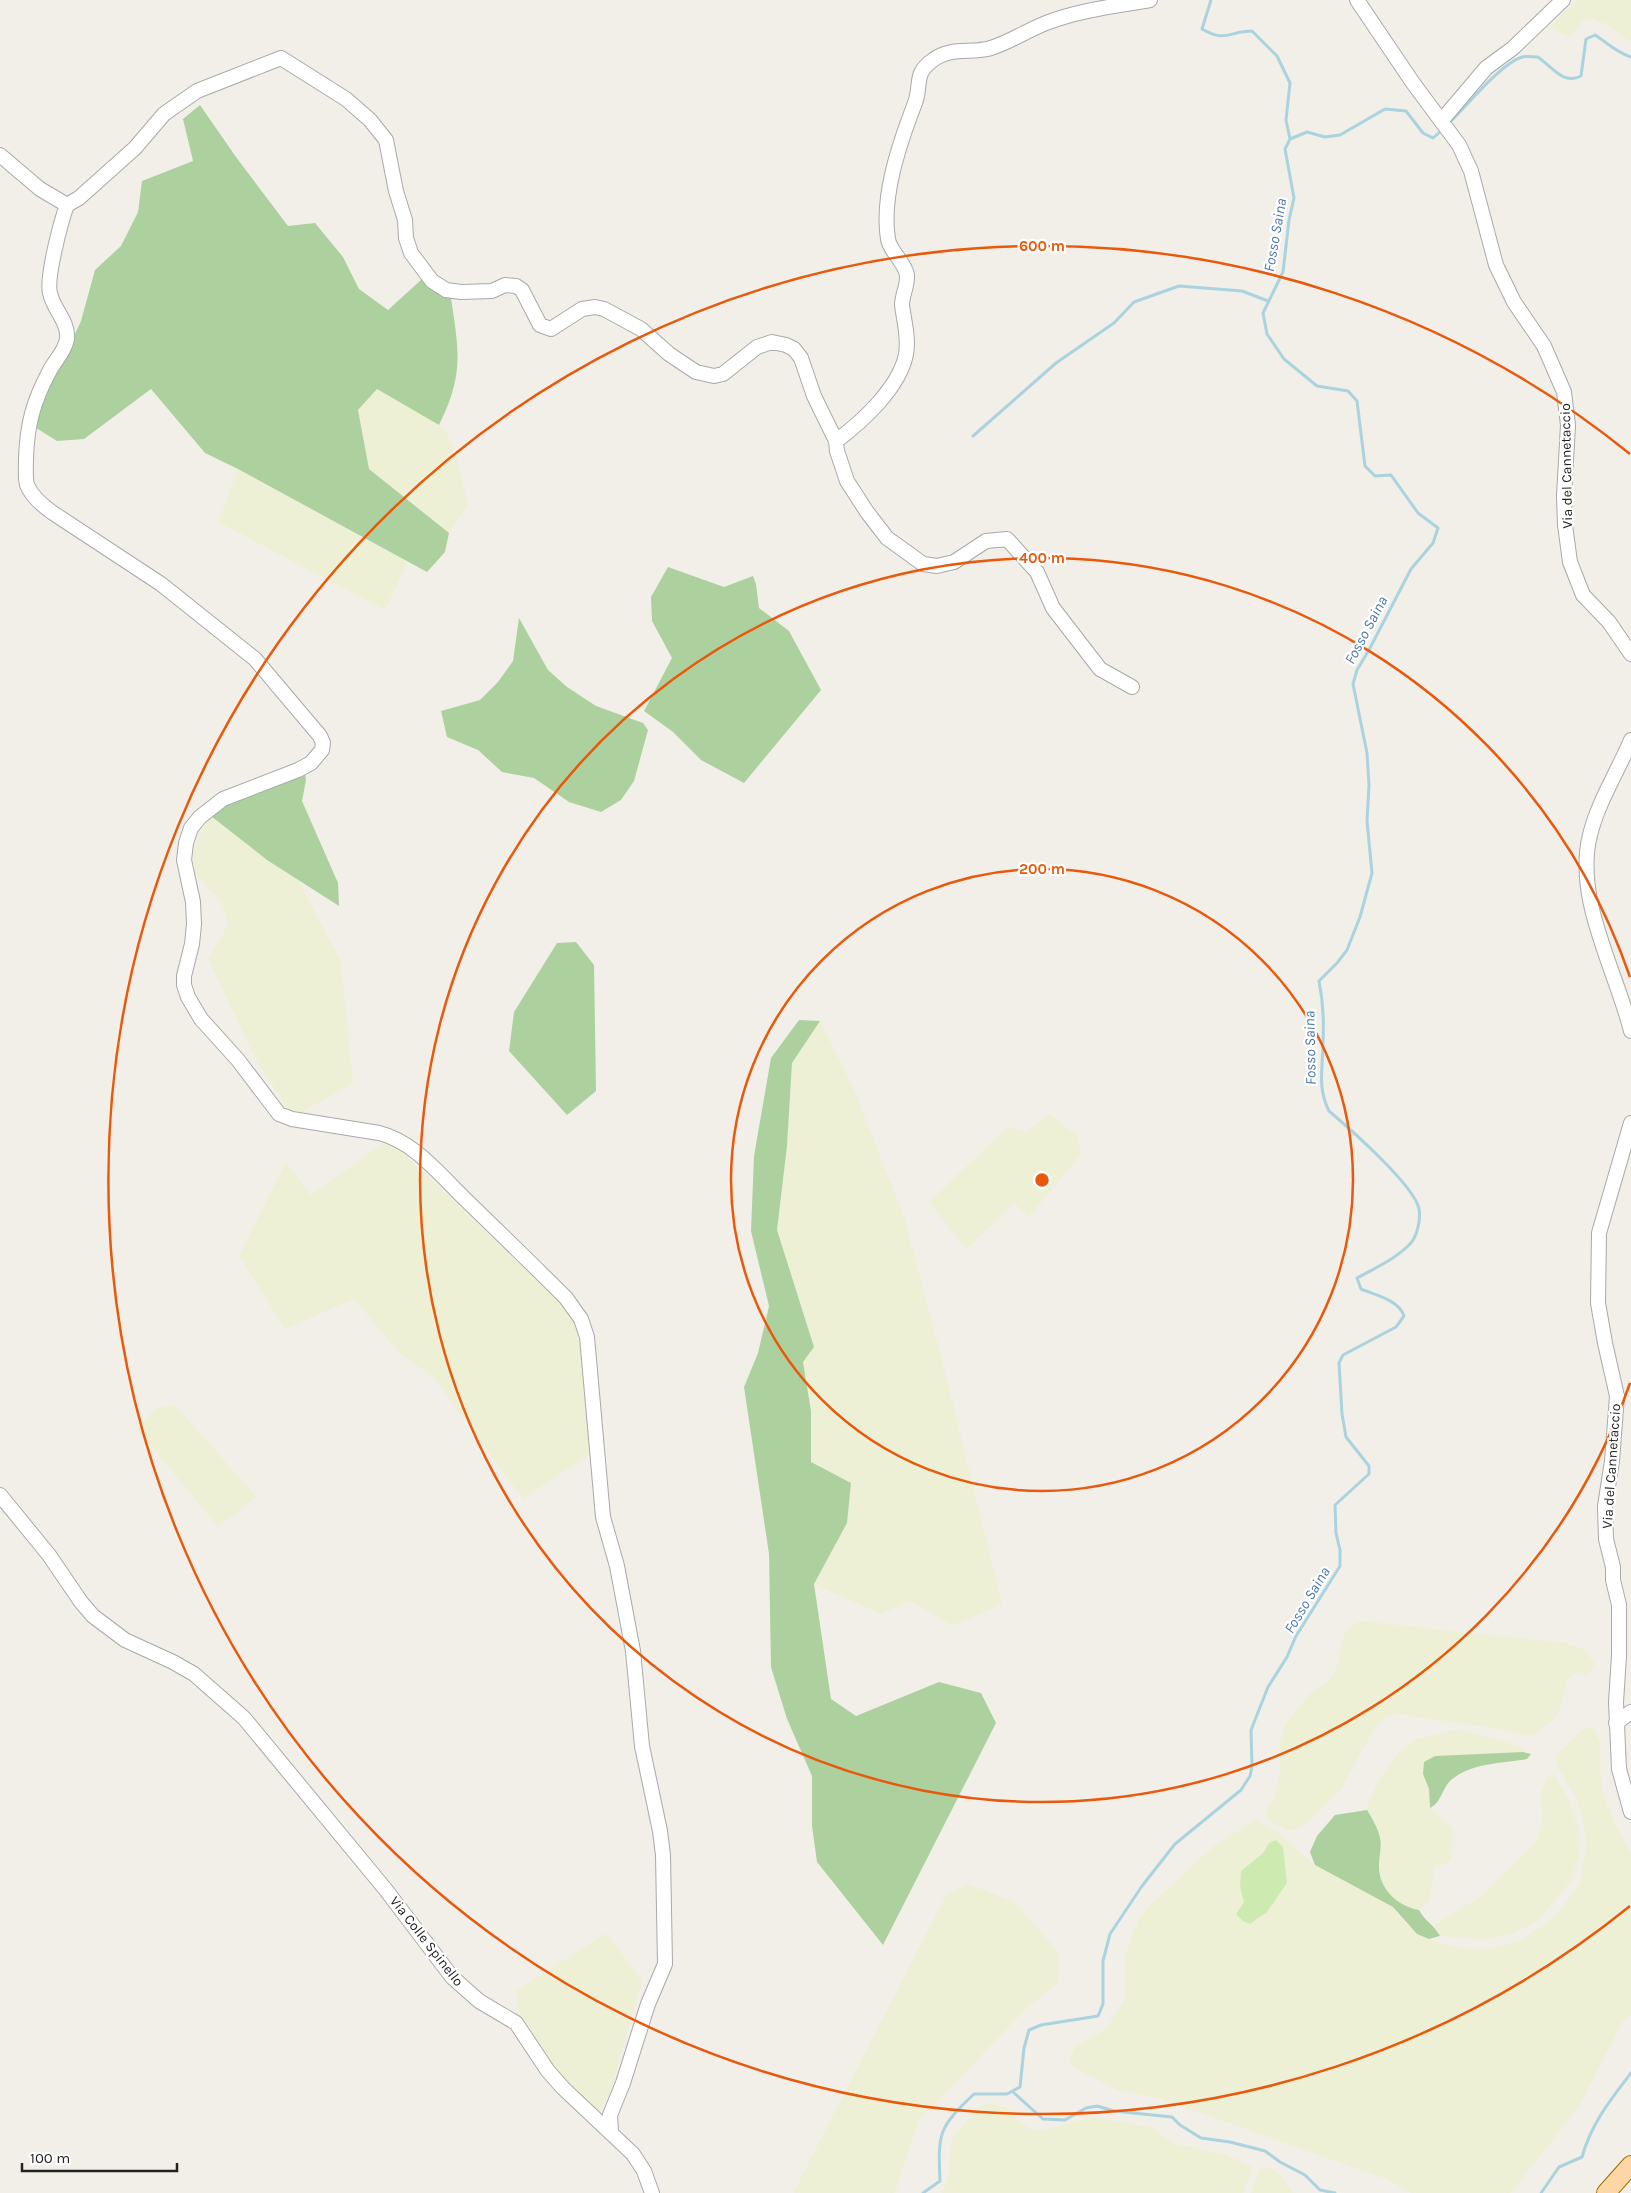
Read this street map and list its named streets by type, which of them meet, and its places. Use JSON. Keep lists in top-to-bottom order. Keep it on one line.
{"streets":{"street":["Via del Cannetaccio","Via Colle Spinello"]},"water":["Fosso Saina"],"scale_bar":"100 m","rings":["600 m","400 m","200 m"]}
